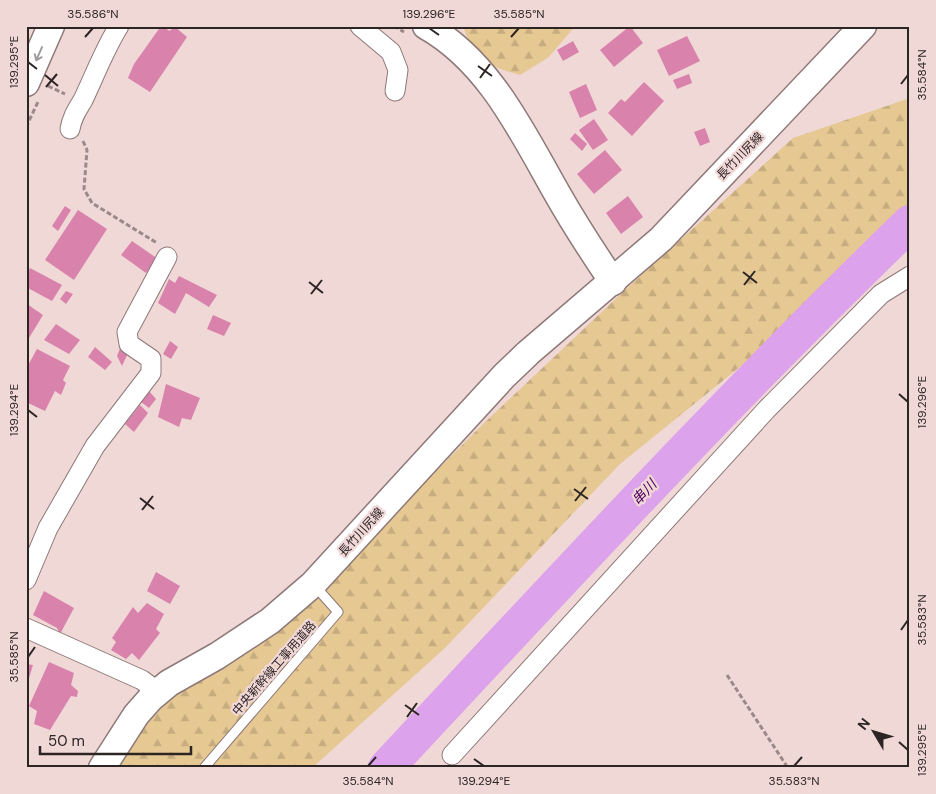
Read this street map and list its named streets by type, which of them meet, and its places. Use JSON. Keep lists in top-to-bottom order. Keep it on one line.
{"streets":{"main road":["長竹川尻線"],"lane":["中央新幹線工事用道路"]},"crossings":[["長竹川尻線","中央新幹線工事用道路"]],"water":["串川"],"scale_bar":"50 m","north":"top left","coordinates":["35.586°N","139.296°E","35.585°N","139.295°E","35.584°N","139.294°E","35.583°N"]}
